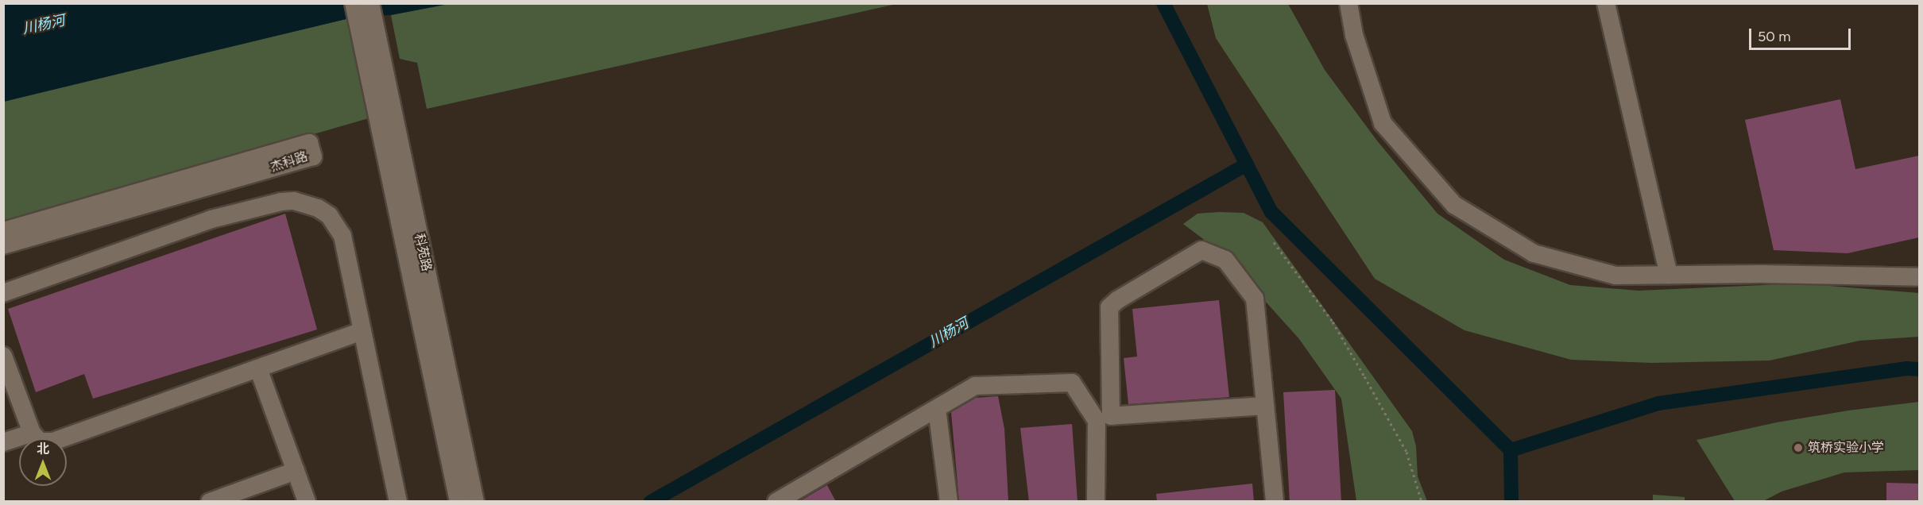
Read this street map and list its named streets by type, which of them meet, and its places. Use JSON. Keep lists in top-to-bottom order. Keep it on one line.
{"streets":{"street":["杰科路","科苑路"]},"water":["川杨河"],"places":["筑桥实验小学"],"scale_bar":"50 m","north":"top"}
